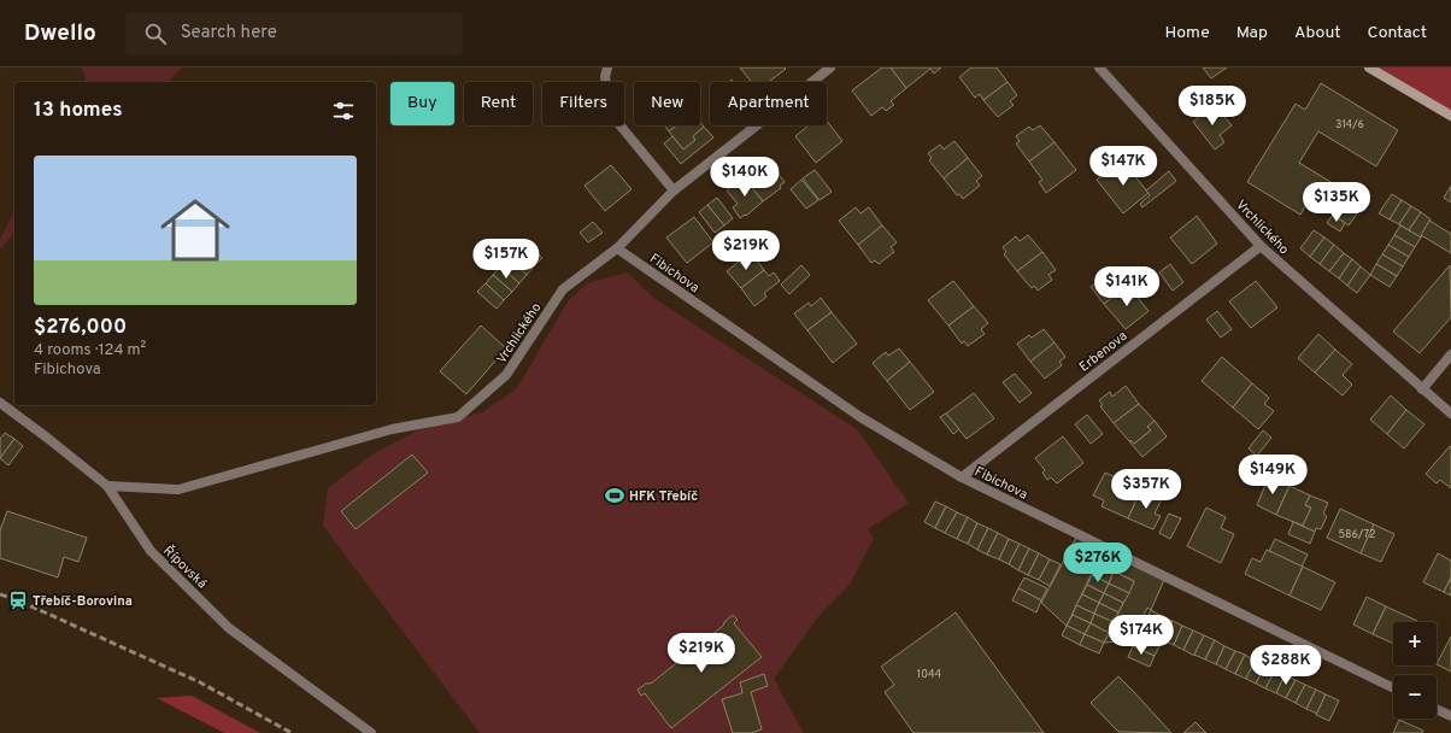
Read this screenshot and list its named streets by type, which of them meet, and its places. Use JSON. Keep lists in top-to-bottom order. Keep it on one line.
{"streets":{"street":["Vrchlického","Fibichova","Erbenova","Řípovská"]},"crossings":[["Vrchlického","Fibichova"],["Vrchlického","Erbenova"],["Vrchlického","Řípovská"],["Fibichova","Erbenova"]],"places":{"sports":["HFK Třebíč"],"station":["Třebíč-Borovina"]},"house_numbers":["314/6","586/72","1044"],"page":{"header":"Dwello","search":"Search here","nav":["Home","Map","About","Contact"],"chip":["Buy","Rent","Filters","New","Apartment"],"heading":"13 homes","price":["$185K","$147K","$140K","$135K","$219K","$157K","$141K","$149K","$357K","$276K","$174K","$219K","$288K"],"list":[{"name":"$276,000","note":"4 rooms · 124 m² · Fibichova"}],"map_buttons":["+","−"]}}
